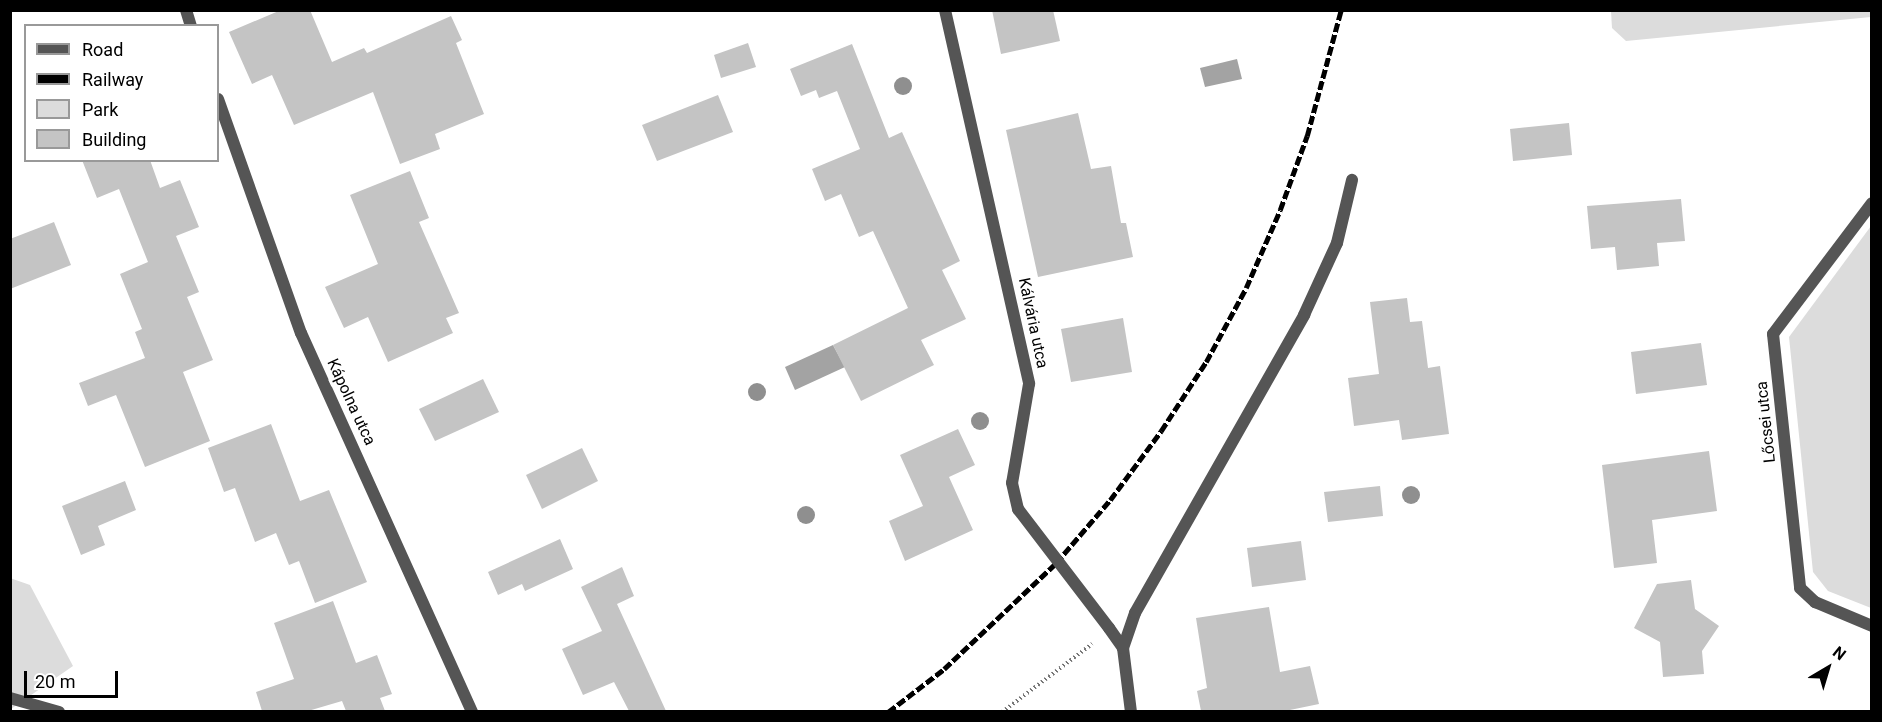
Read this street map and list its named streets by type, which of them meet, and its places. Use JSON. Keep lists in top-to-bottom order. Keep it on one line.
{"streets":{"street":["Kálvária utca","Kápolna utca","Lőcsei utca"]},"legend":["Road","Railway","Park","Building"],"scale_bar":"20 m","north":"top right"}
